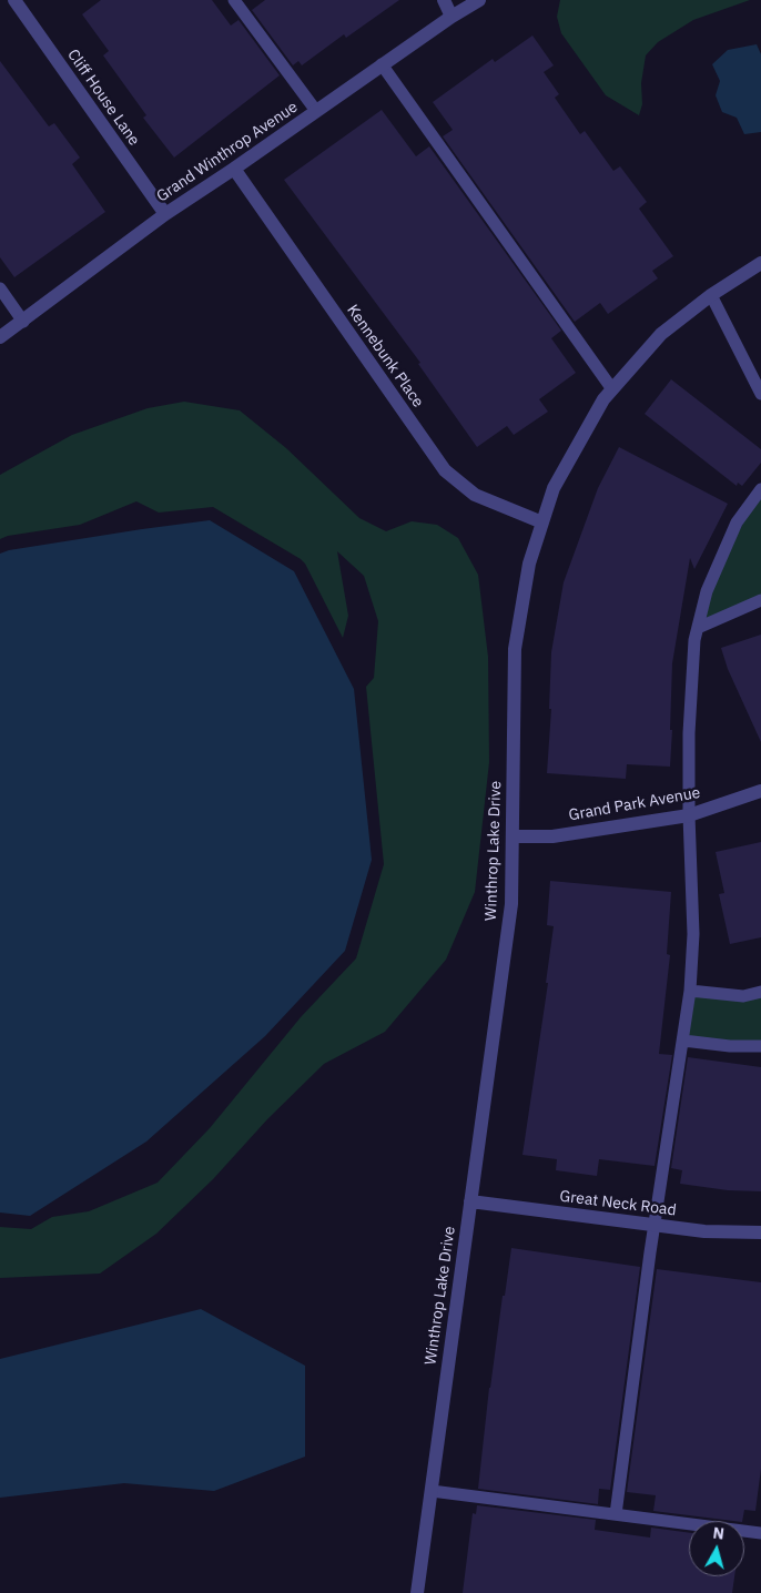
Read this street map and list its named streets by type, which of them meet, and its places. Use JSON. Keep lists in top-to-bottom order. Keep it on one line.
{"streets":{"street":["Cliff House Lane","Grand Winthrop Avenue","Kennebunk Place","Grand Park Avenue","Winthrop Lake Drive","Great Neck Road"]},"crossings":[["Cliff House Lane","Grand Winthrop Avenue"],["Grand Winthrop Avenue","Kennebunk Place"],["Kennebunk Place","Winthrop Lake Drive"],["Grand Park Avenue","Winthrop Lake Drive"],["Winthrop Lake Drive","Great Neck Road"]],"north":"top"}
